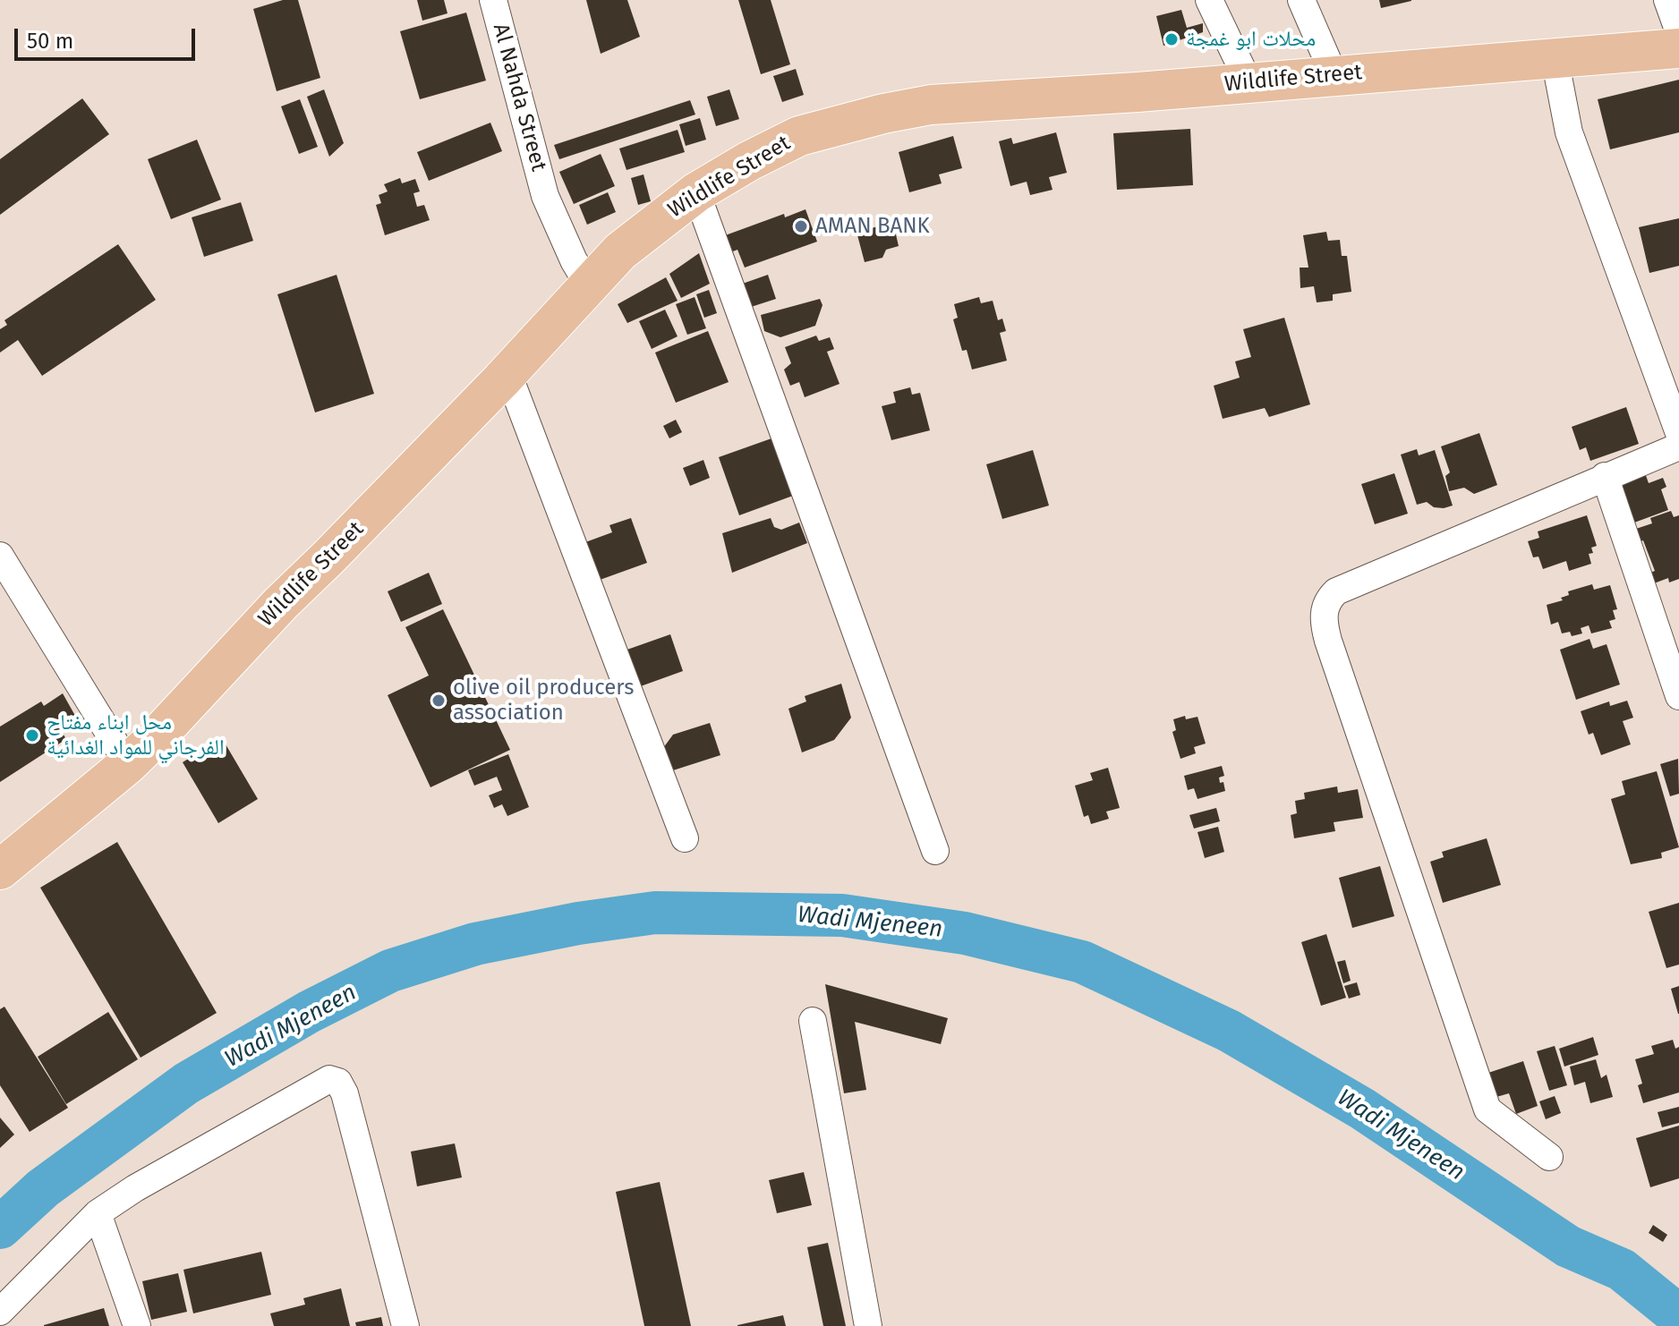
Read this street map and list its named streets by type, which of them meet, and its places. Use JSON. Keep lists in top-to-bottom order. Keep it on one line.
{"streets":{"main road":["Wildlife Street"],"street":["Al Nahda Street"]},"crossings":[["Wildlife Street","Al Nahda Street"]],"water":["Wadi Mjeneen"],"places":["محلات ابو غمجة","AMAN BANK","olive oil producers association","محل ابناء مفتاح الفرجاني للمواد الغدائية"],"scale_bar":"50 m"}
